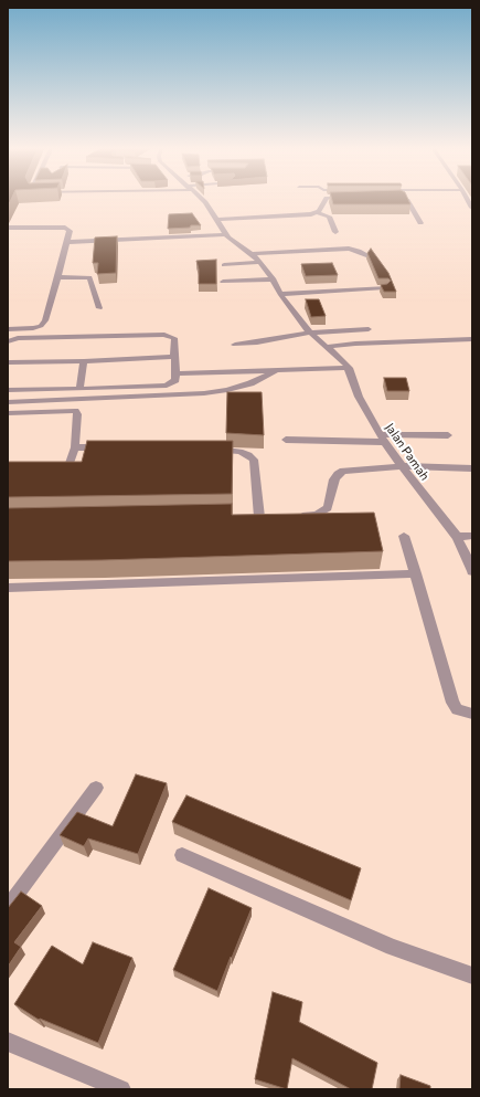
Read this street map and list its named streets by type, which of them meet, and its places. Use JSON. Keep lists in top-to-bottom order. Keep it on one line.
{"streets":{"street":["Jalan Pamah"]}}
